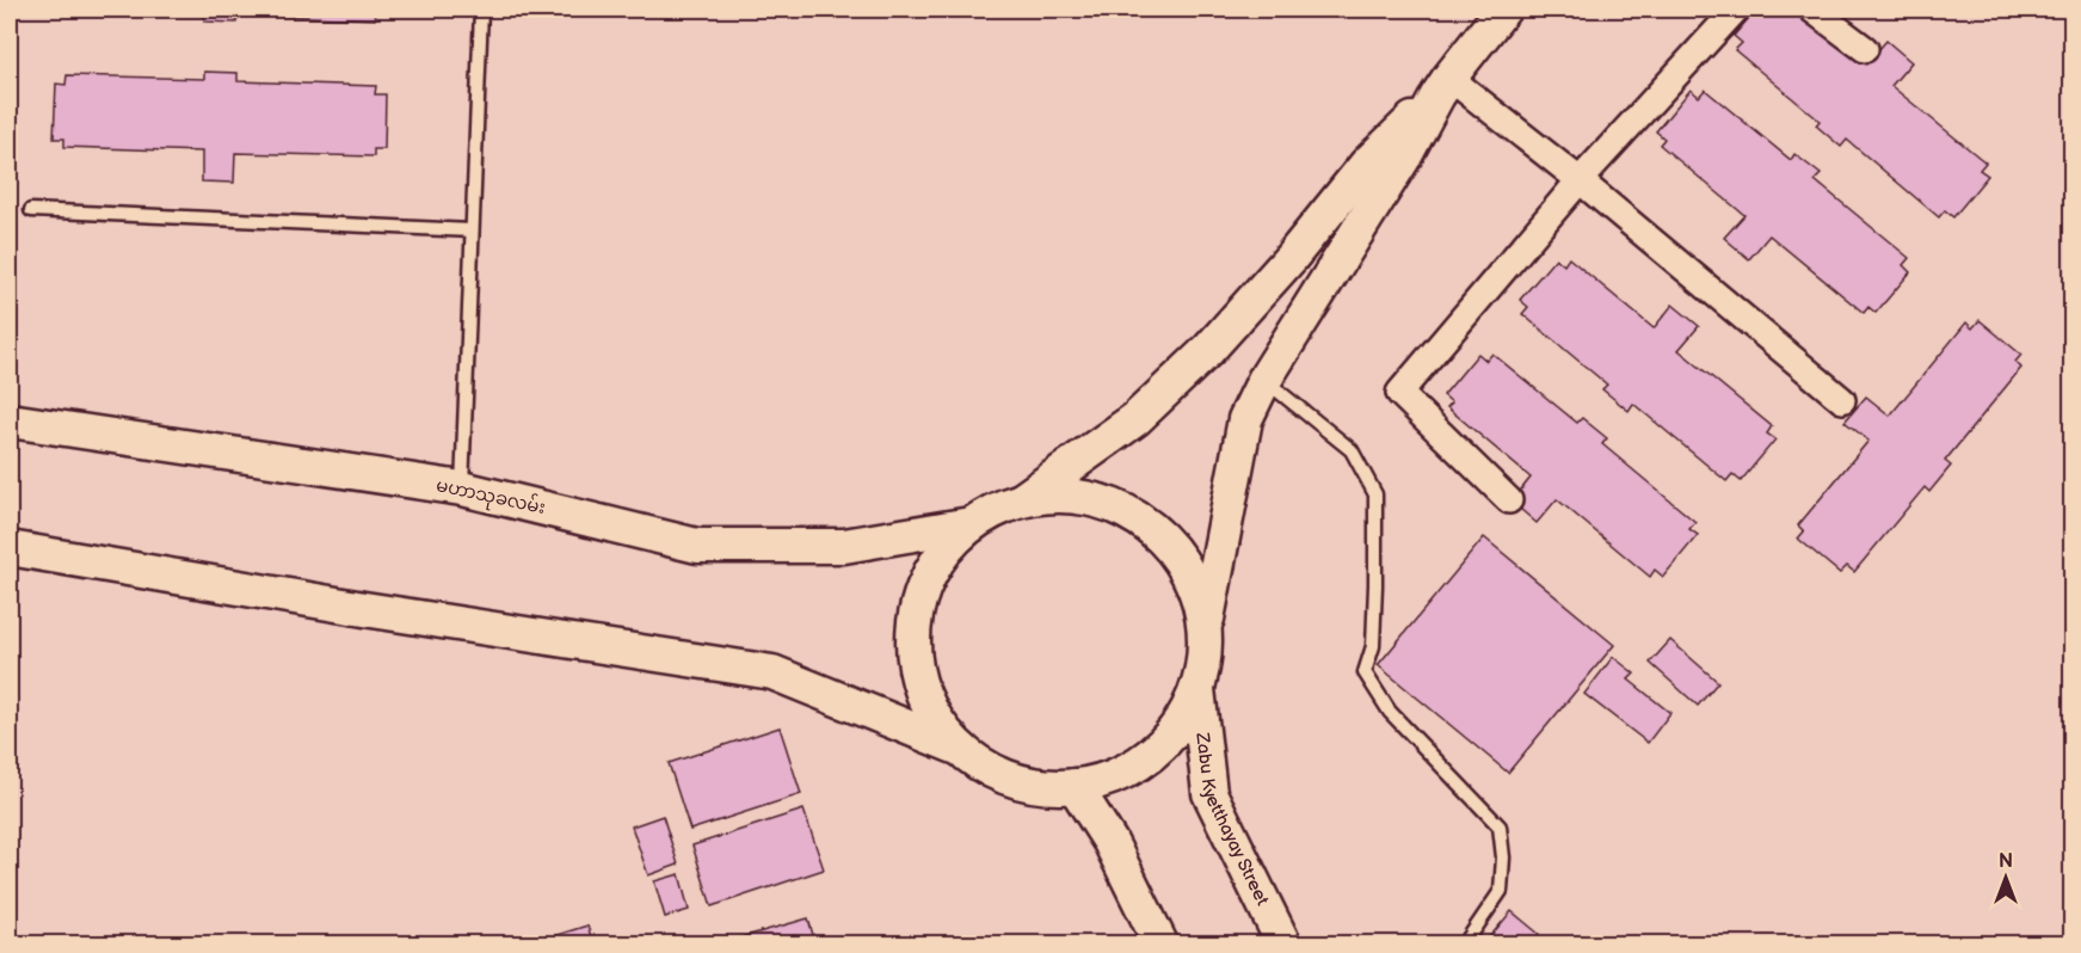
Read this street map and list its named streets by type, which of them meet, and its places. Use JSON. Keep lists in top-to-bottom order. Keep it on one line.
{"streets":{"main road":["မဟာသုခလမ်း","Zabu Kyetthayay Street"]},"north":"top"}
